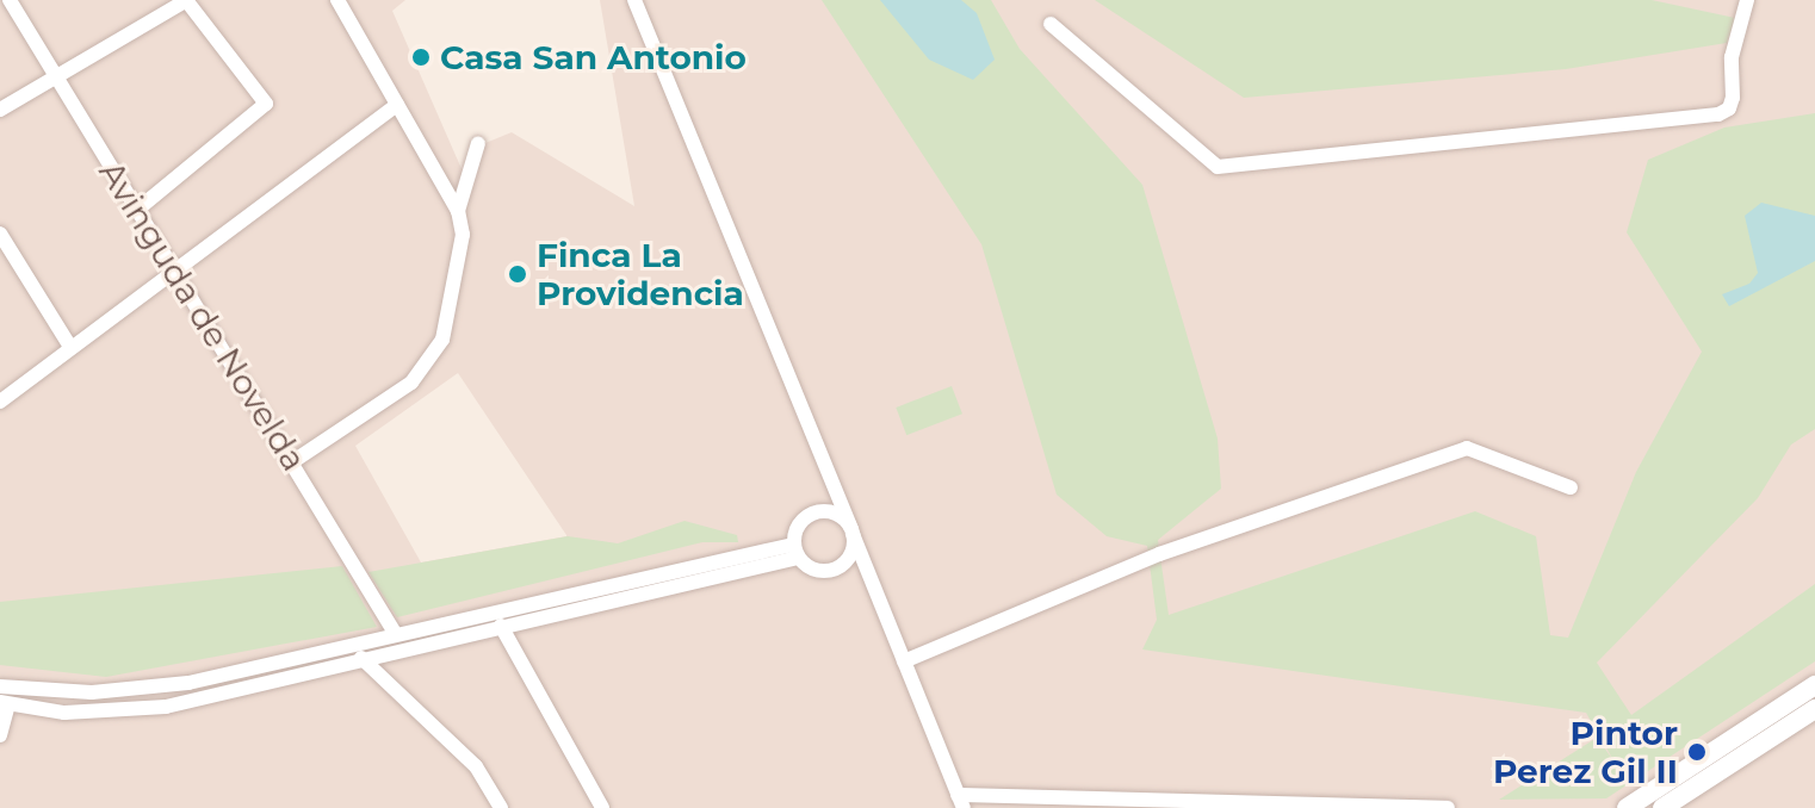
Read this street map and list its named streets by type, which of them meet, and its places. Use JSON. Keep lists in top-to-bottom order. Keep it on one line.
{"streets":{"street":["Avinguda de Novelda"]},"places":["Casa San Antonio","Finca La Providencia","Pintor Perez Gil II"]}
